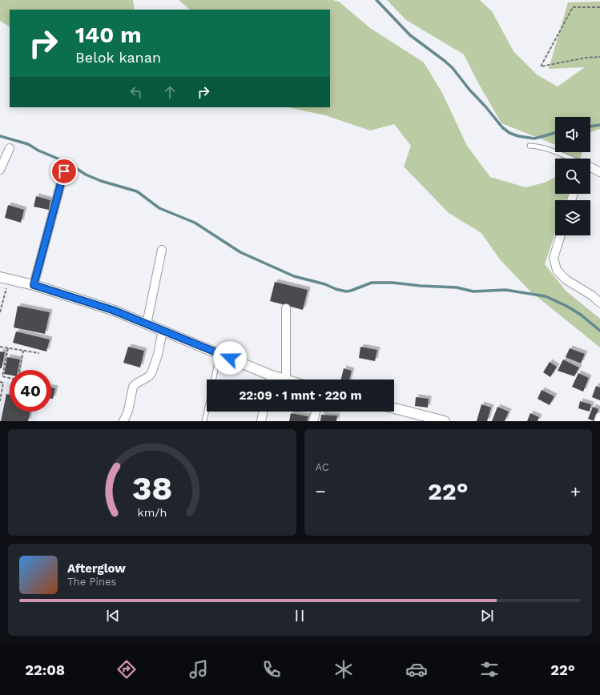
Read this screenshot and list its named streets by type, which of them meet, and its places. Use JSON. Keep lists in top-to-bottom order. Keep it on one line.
{"page":{"turn":["140 m","Belok kanan"],"limit":"40","trip":"22:09 · 1 mnt · 220 m","tile":"AC","heat":["−","22°","+"],"song":["Afterglow","The Pines"],"tabs":["22:08","22°"],"gauge":["38","km/h"]}}
